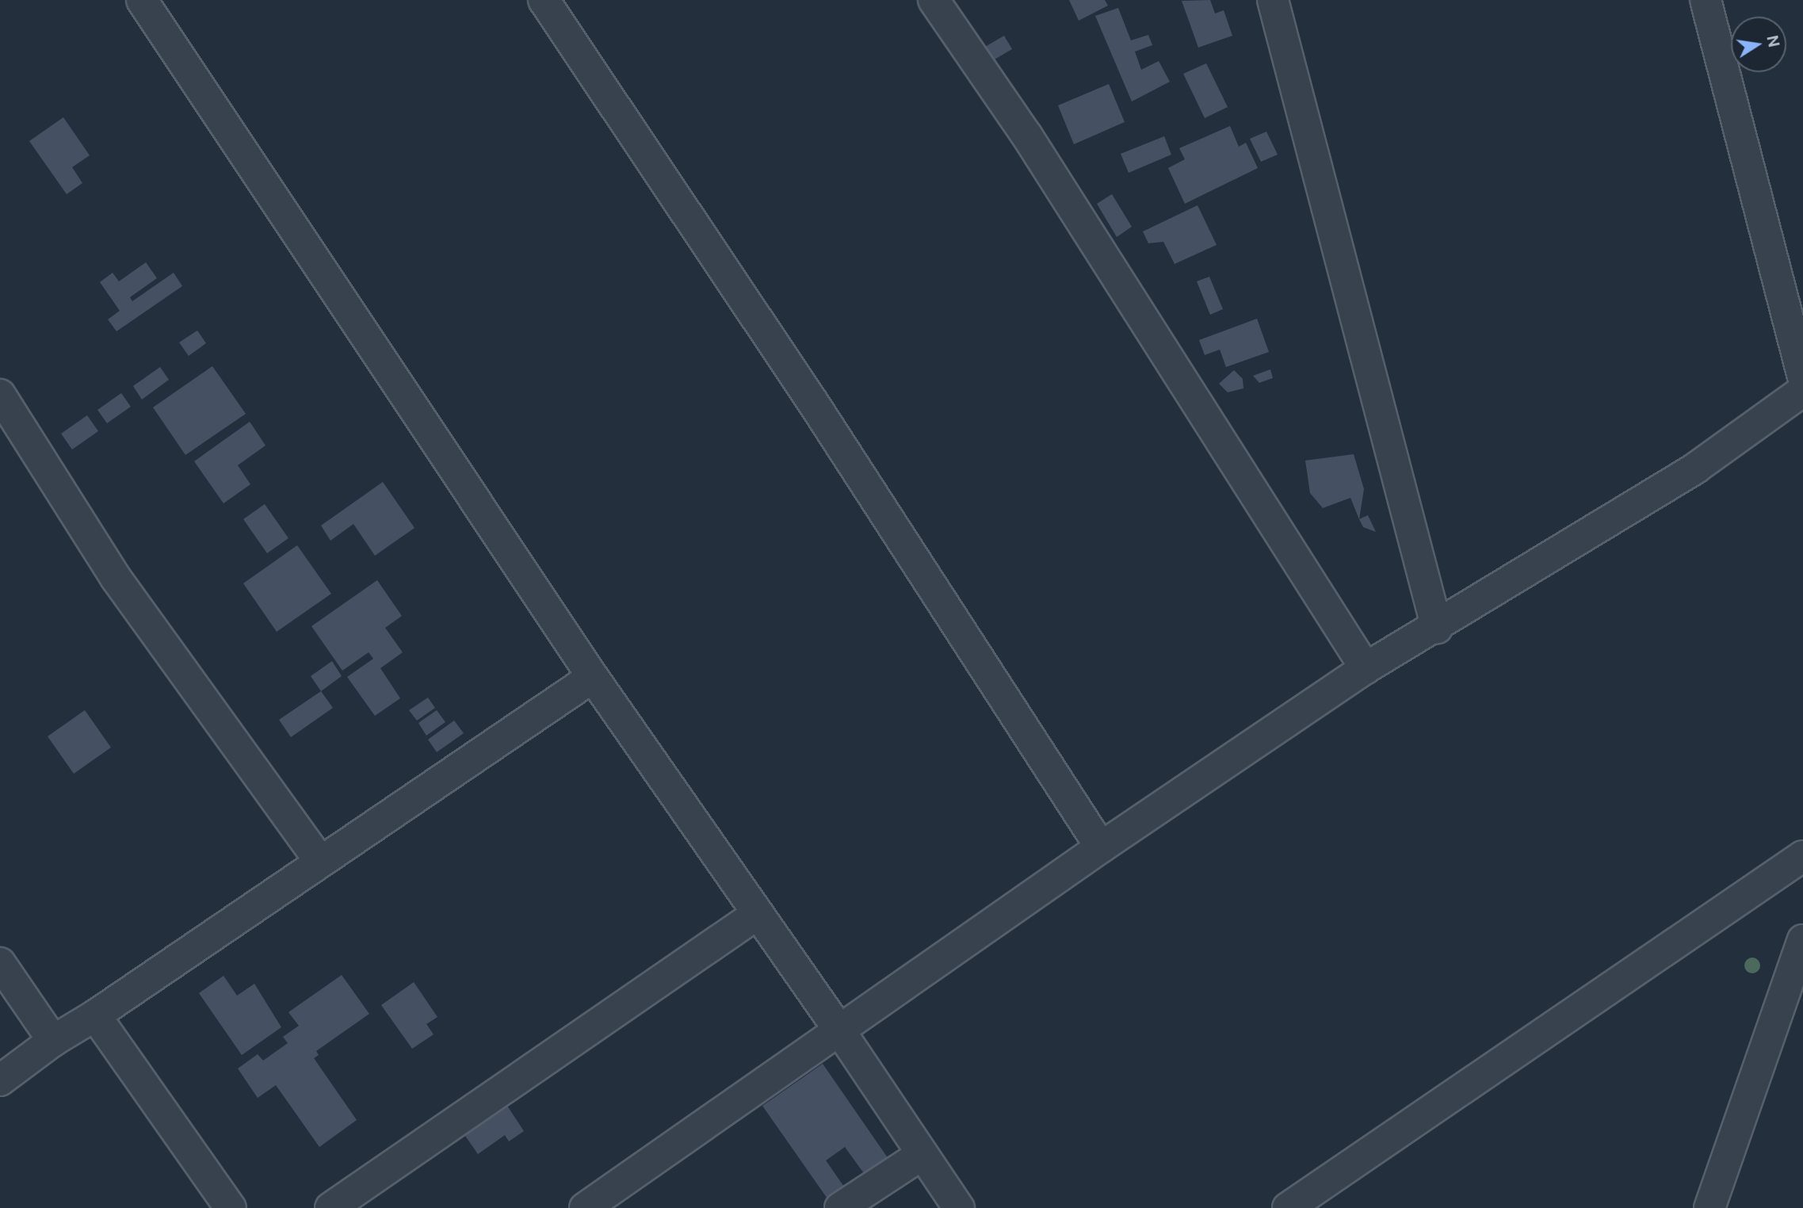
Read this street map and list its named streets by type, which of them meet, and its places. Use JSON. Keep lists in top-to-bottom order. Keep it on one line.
{"north":"right"}
